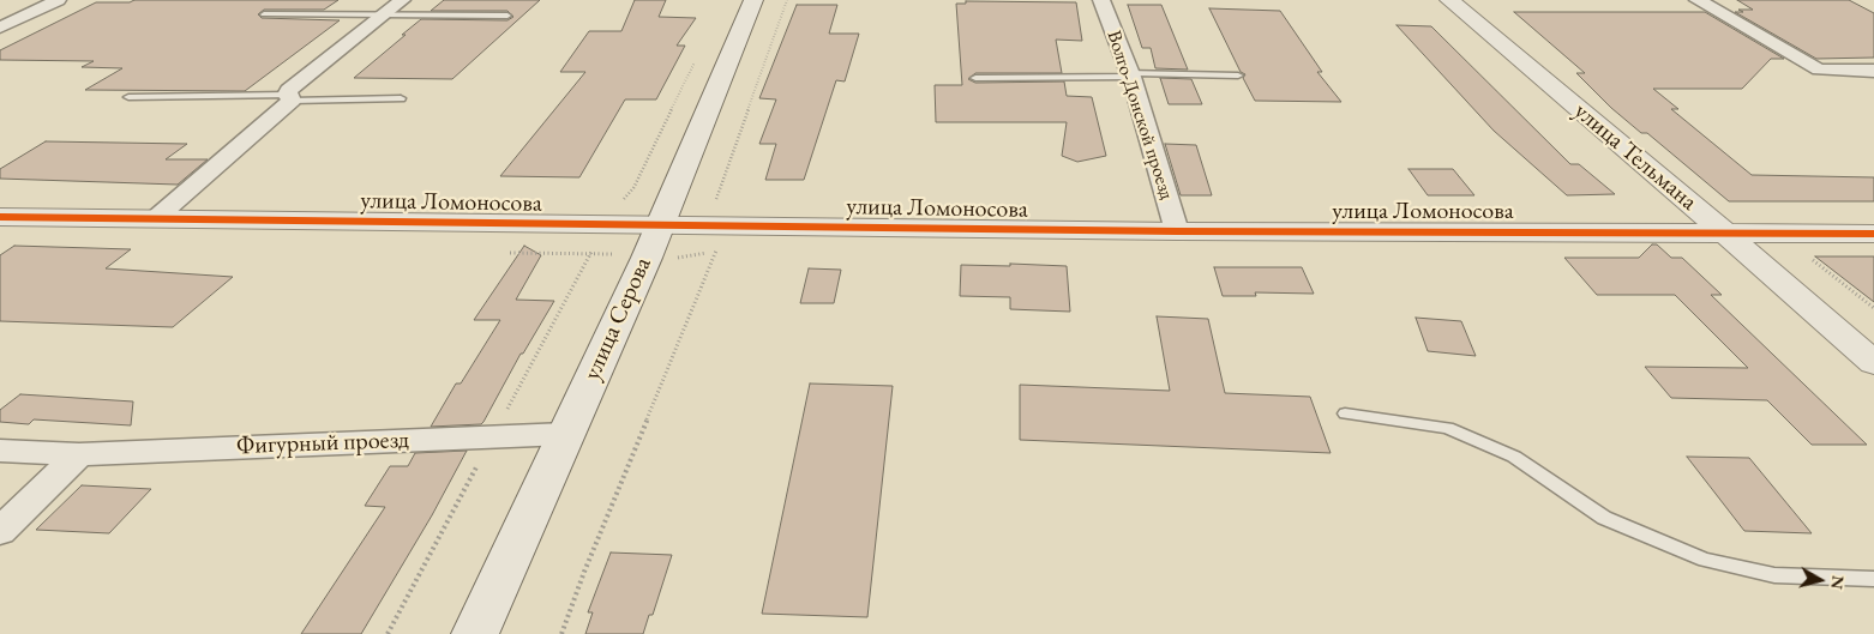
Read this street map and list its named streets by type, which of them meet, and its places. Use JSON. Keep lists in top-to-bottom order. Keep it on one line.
{"streets":{"street":["Волго-Донской проезд","улица Тельмана","улица Ломоносова","улица Серова","Фигурный проезд"]},"crossings":[["Волго-Донской проезд","улица Ломоносова"],["улица Тельмана","улица Ломоносова"],["улица Ломоносова","улица Серова"],["улица Серова","Фигурный проезд"]],"north":"right"}
